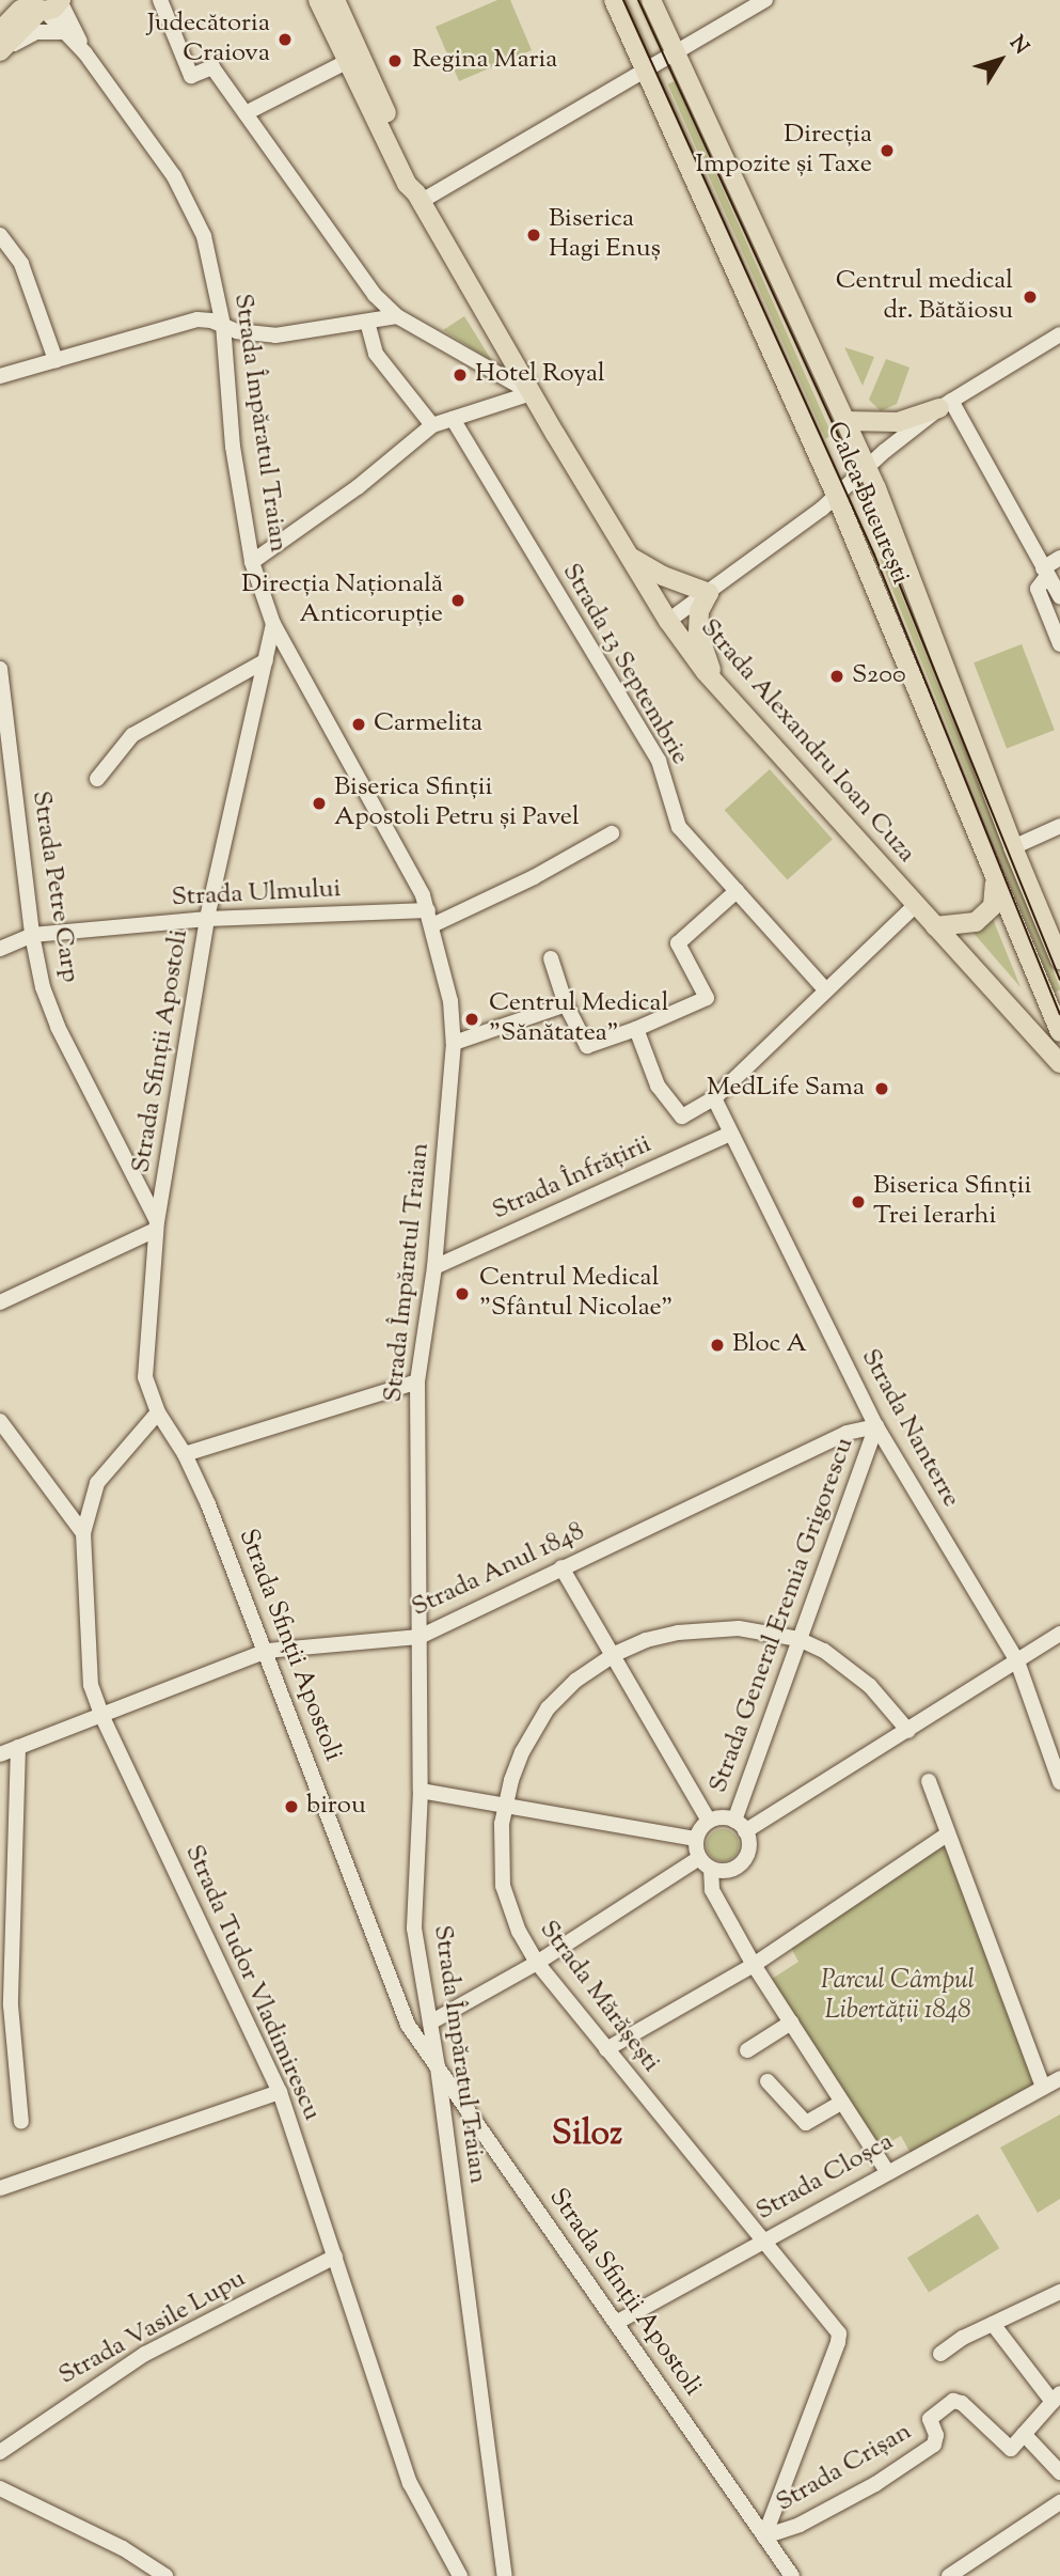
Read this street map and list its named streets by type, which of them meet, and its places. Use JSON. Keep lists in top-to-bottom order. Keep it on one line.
{"streets":{"main road":["Calea București","Strada Alexandru Ioan Cuza"],"street":["Strada Împăratul Traian","Strada 13 Septembrie","Strada Petre Carp","Strada Ulmului","Strada Sfinții Apostoli","Strada Înfrățirii","Strada Nanterre","Strada Anul 1848","Strada General Eremia Grigorescu","Strada Tudor Vladimirescu","Strada Mărășești","Strada Cloșca","Strada Vasile Lupu","Strada Crișan"]},"crossings":[["Strada Împăratul Traian","Strada Ulmului"],["Strada Împăratul Traian","Strada Sfinții Apostoli"],["Strada Împăratul Traian","Strada Înfrățirii"],["Strada Împăratul Traian","Strada Anul 1848"],["Strada Petre Carp","Strada Ulmului"],["Strada Petre Carp","Strada Sfinții Apostoli"],["Strada Ulmului","Strada Sfinții Apostoli"],["Strada Sfinții Apostoli","Strada Anul 1848"],["Strada Sfinții Apostoli","Strada Tudor Vladimirescu"],["Strada Sfinții Apostoli","Strada Mărășești"],["Strada Sfinții Apostoli","Strada Cloșca"],["Strada Sfinții Apostoli","Strada Crișan"],["Strada Înfrățirii","Strada Nanterre"],["Strada Nanterre","Strada Anul 1848"],["Strada Nanterre","Strada General Eremia Grigorescu"],["Strada Anul 1848","Strada General Eremia Grigorescu"],["Strada Anul 1848","Strada Tudor Vladimirescu"],["Strada General Eremia Grigorescu","Strada Mărășești"],["Strada Tudor Vladimirescu","Strada Vasile Lupu"],["Strada Mărășești","Strada Cloșca"],["Strada Mărășești","Strada Crișan"]],"districts":["Siloz"],"parks":["Parcul Câmpul Libertății 1848"],"places":["Judecătoria Craiova","Regina Maria","Direcția Impozite și Taxe","Biserica Hagi Enuș","Centrul medical dr. Bătăiosu","Hotel Royal","Direcția Națională Anticorupție","S200","Carmelita","Biserica Sfinții Apostoli Petru și Pavel","Centrul Medical \"Sănătatea\"","MedLife Sama","Biserica Sfinții Trei Ierarhi","Centrul Medical \"Sfântul Nicolae\"","Bloc A","birou"],"north":"top right"}
